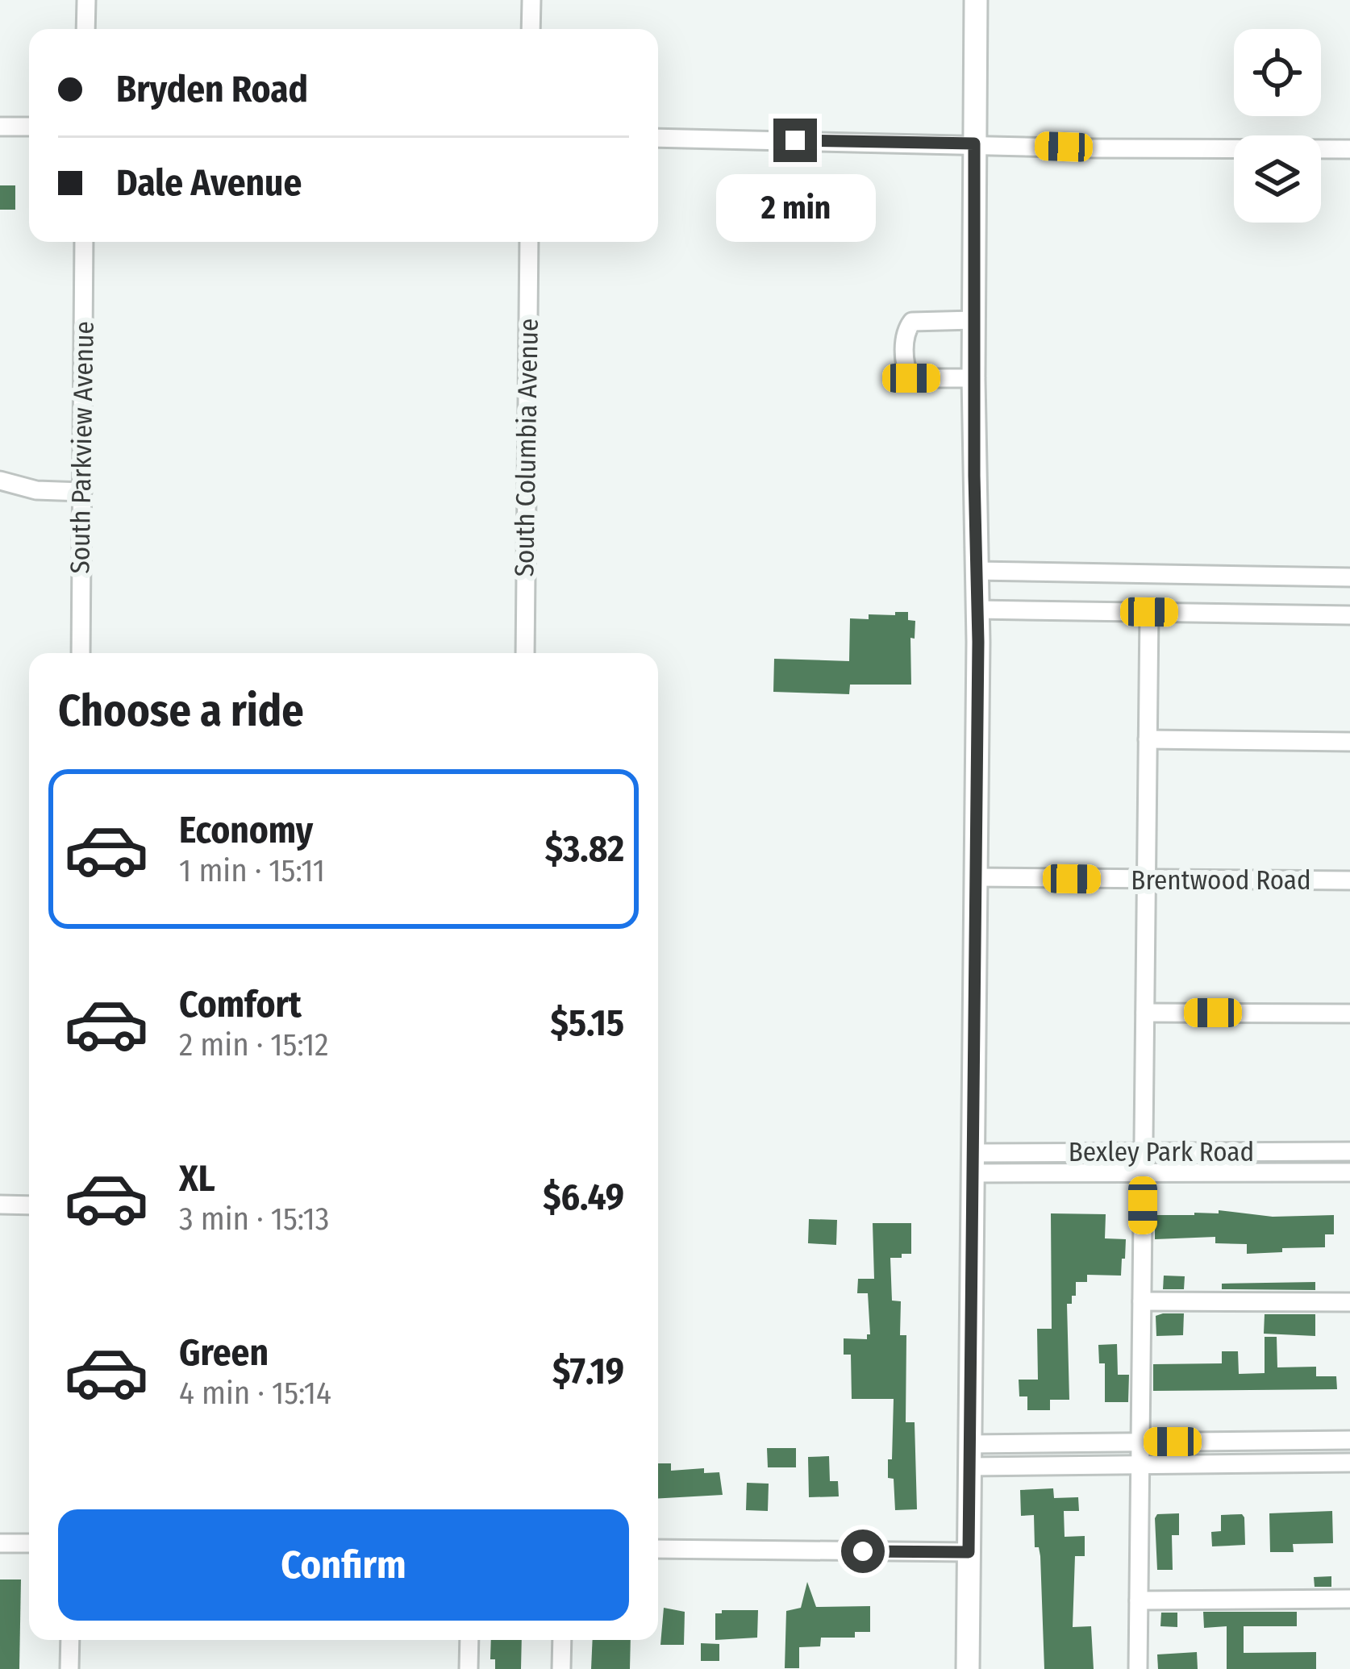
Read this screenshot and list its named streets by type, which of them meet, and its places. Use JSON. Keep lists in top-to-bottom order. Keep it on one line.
{"streets":{"street":["South Parkview Avenue","South Columbia Avenue","Brentwood Road","Bexley Park Road"]},"page":{"banner":["Bryden Road","Dale Avenue"],"bubble":"2 min","heading":"Choose a ride","list":[{"name":"Economy","note":"1 min · 15:11","value":"$3.82"},{"name":"Comfort","note":"2 min · 15:12","value":"$5.15"},{"name":"XL","note":"3 min · 15:13","value":"$6.49"},{"name":"Green","note":"4 min · 15:14","value":"$7.19"}],"buttons":"Confirm"}}
